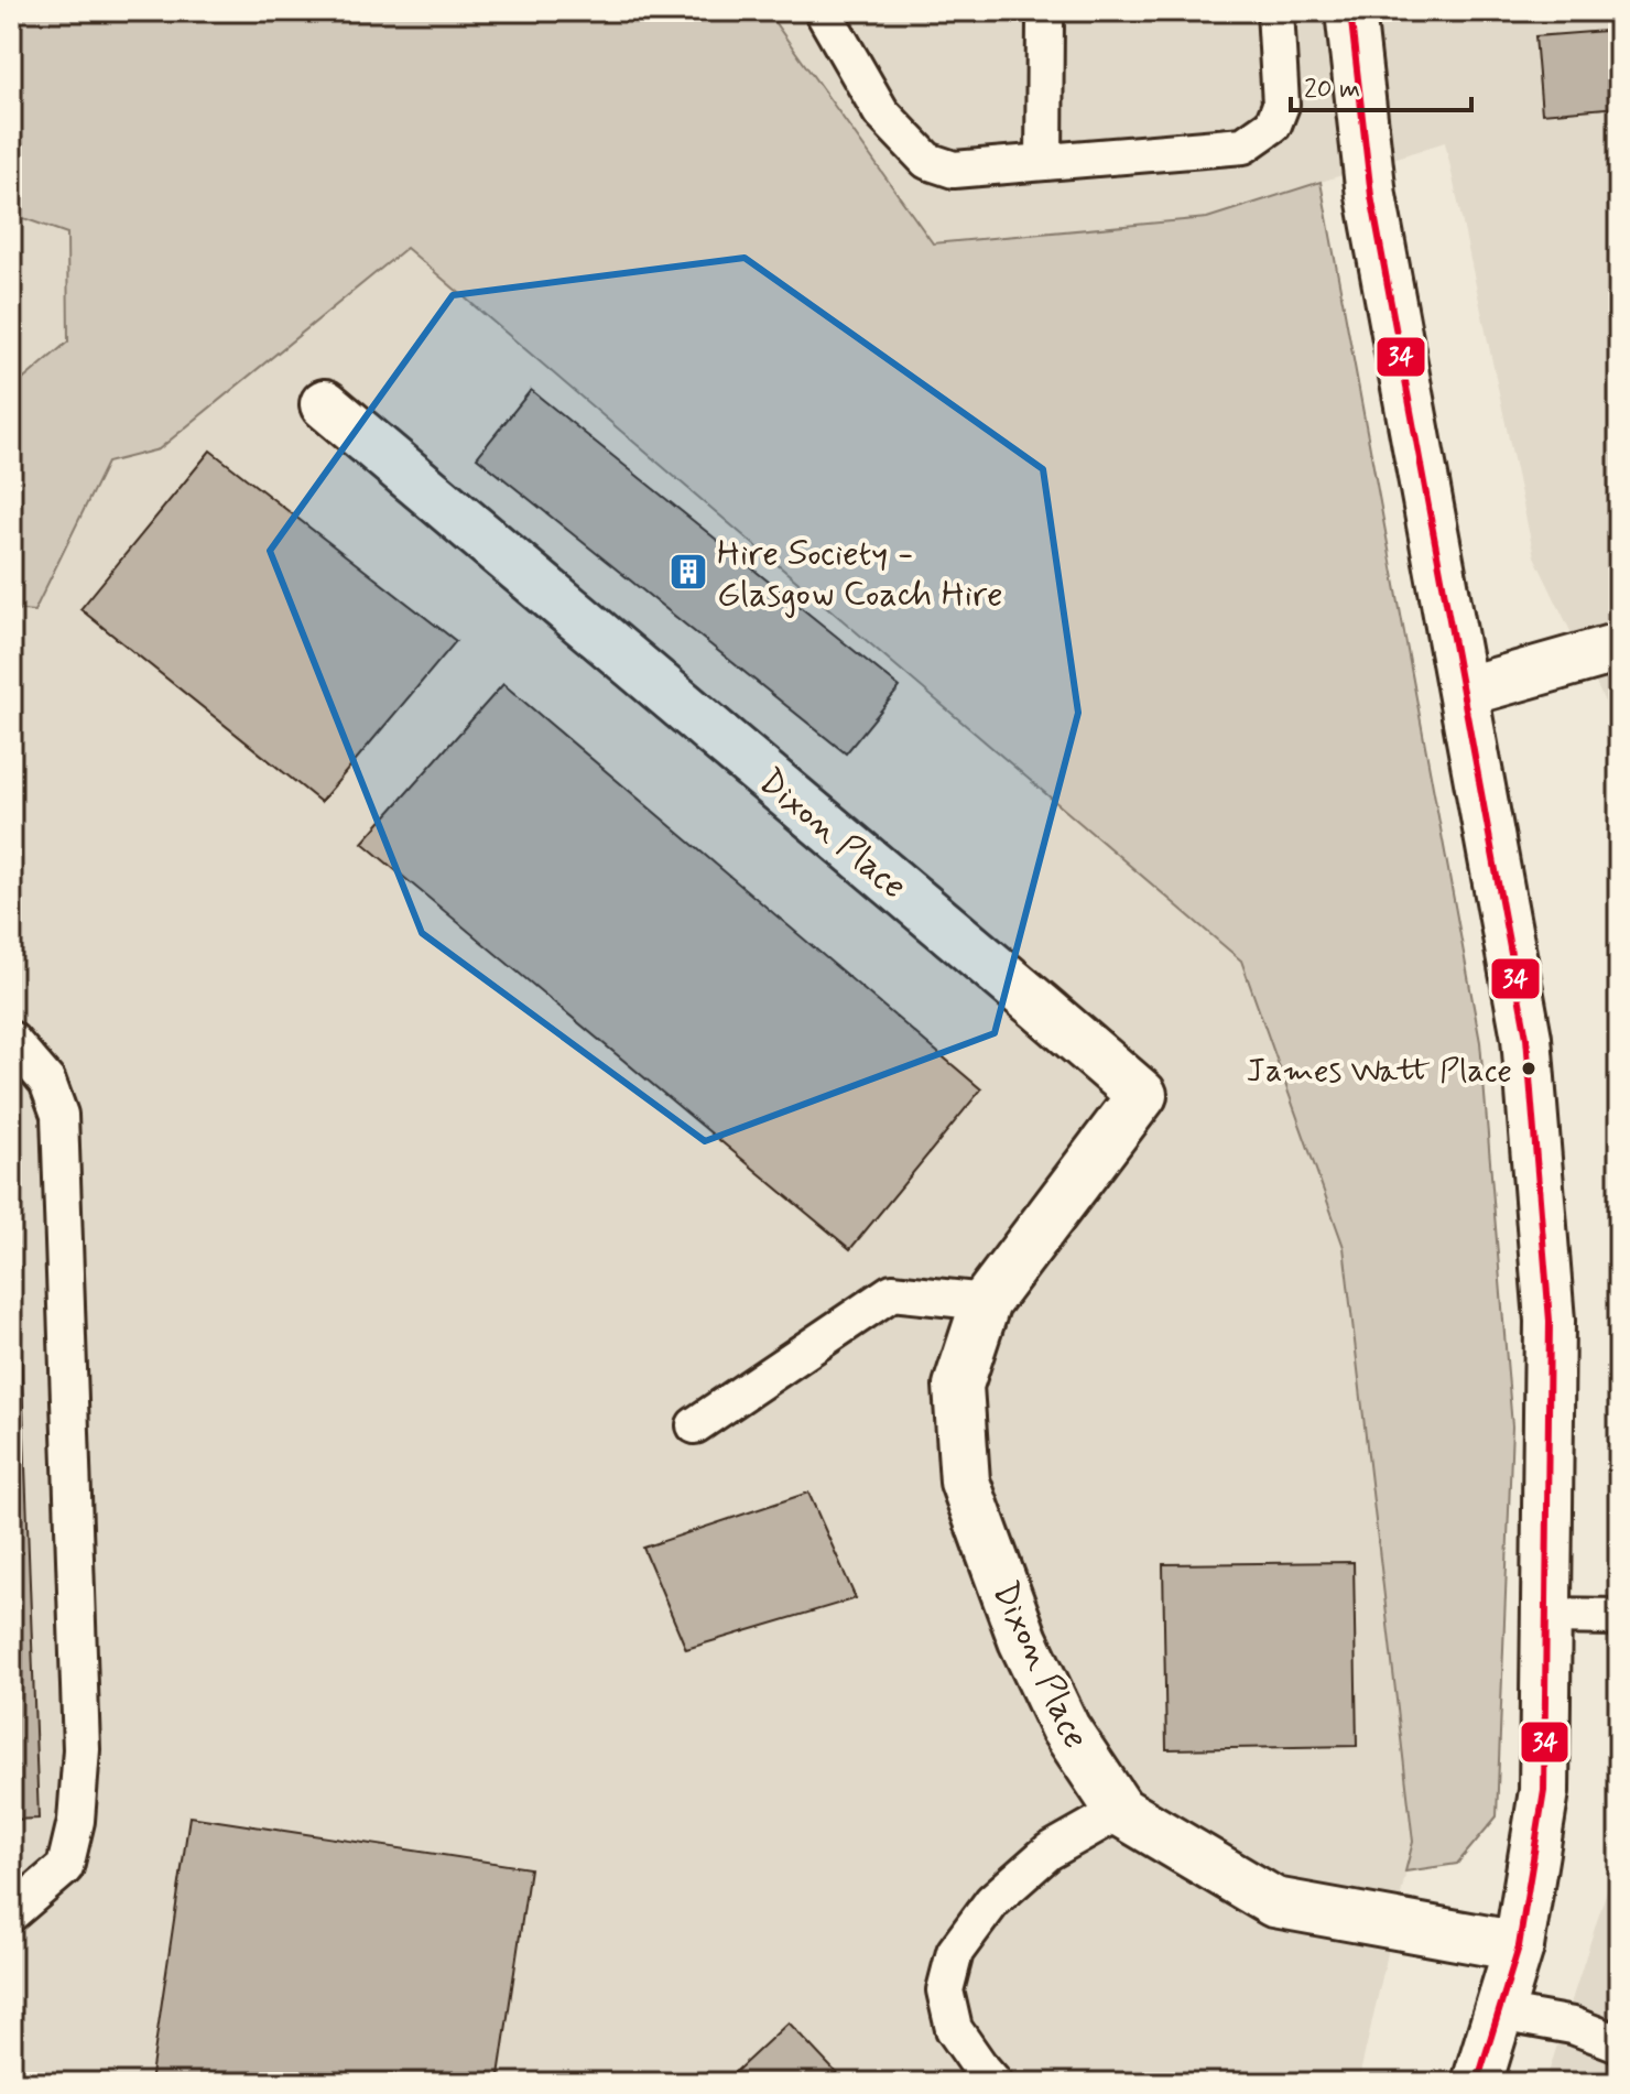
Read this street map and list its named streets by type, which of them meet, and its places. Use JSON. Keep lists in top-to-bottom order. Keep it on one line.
{"streets":{"street":["Dixon Place"]},"places":{"building":["Hire Society - Glasgow Coach Hire"],"other":["James Watt Place"]},"lines":["transit line 34"],"scale_bar":"20 m"}
